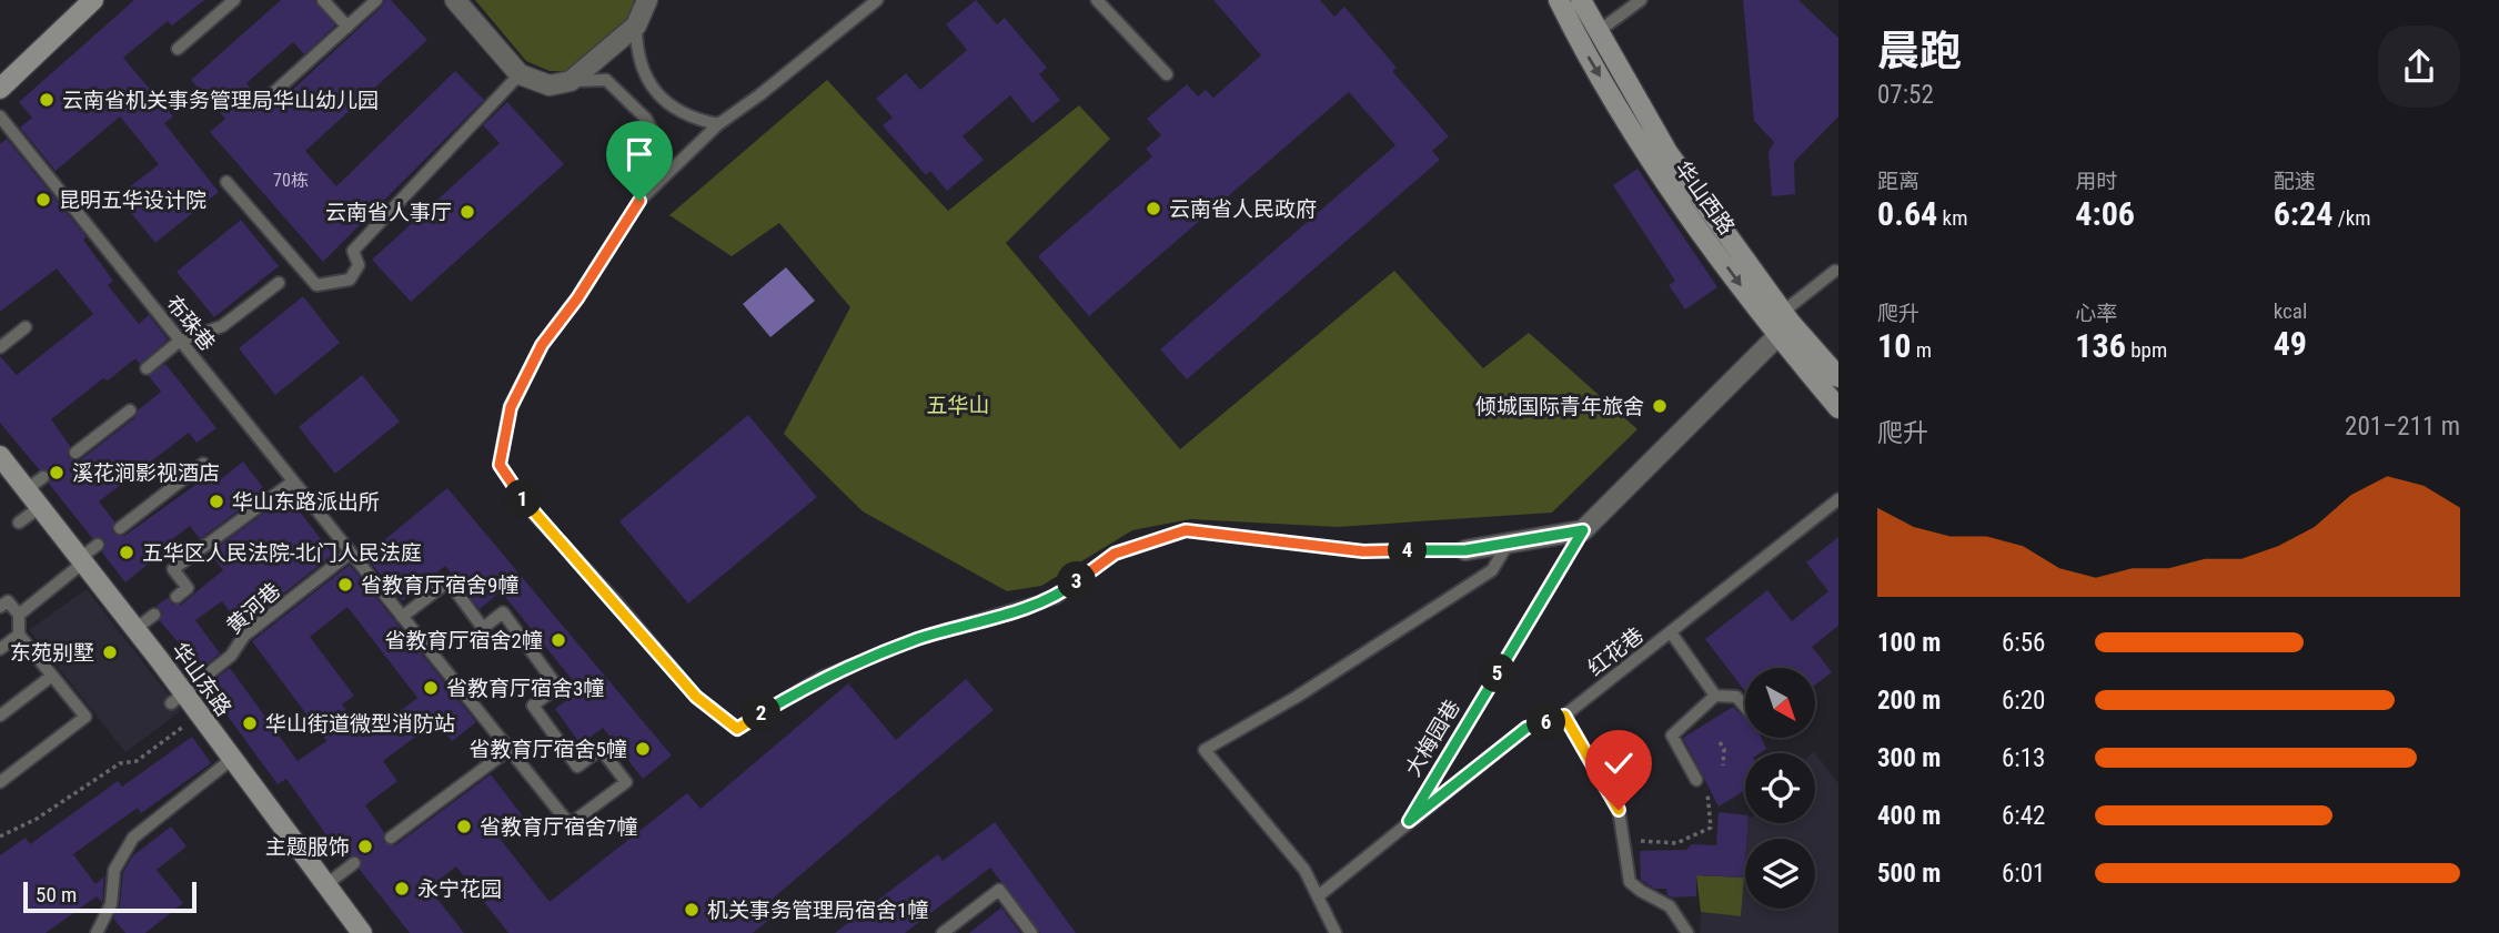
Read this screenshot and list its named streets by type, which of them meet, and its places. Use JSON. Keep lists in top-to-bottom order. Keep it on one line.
{"streets":{"main road":["华山西路","华山东路"],"street":["大梅园巷"],"lane":["布珠巷","黄河巷","红花巷"]},"crossings":[["华山西路","大梅园巷"],["布珠巷","黄河巷"],["黄河巷","华山东路"],["红花巷","大梅园巷"]],"parks":["五华山"],"places":["云南省机关事务管理局华山幼儿园","昆明五华设计院","云南省人民政府","云南省人事厅","倾城国际青年旅舍","溪花涧影视酒店","华山东路派出所","五华区人民法院-北门人民法庭","省教育厅宿舍9幢","省教育厅宿舍2幢","东苑别墅","省教育厅宿舍3幢","华山街道微型消防站","省教育厅宿舍5幢","省教育厅宿舍7幢","主题服饰","永宁花园","机关事务管理局宿舍1幢"],"house_numbers":["70栋"],"scale_bar":"50 m","north":"bottom right","page":{"heading":["晨跑","07:52"],"stats":[["距离","0.64 km"],["用时","4:06"],["配速","6:24 /km"],["爬升","10 m"],["心率","136 bpm"],["kcal","49"]],"chart":["爬升","201–211 m"],"pins":["1","4","3","5","2","6"],"list":[{"name":"100 m","note":"6:56"},{"name":"200 m","note":"6:20"},{"name":"300 m","note":"6:13"},{"name":"400 m","note":"6:42"},{"name":"500 m","note":"6:01"}],"scale":"50 m"}}
